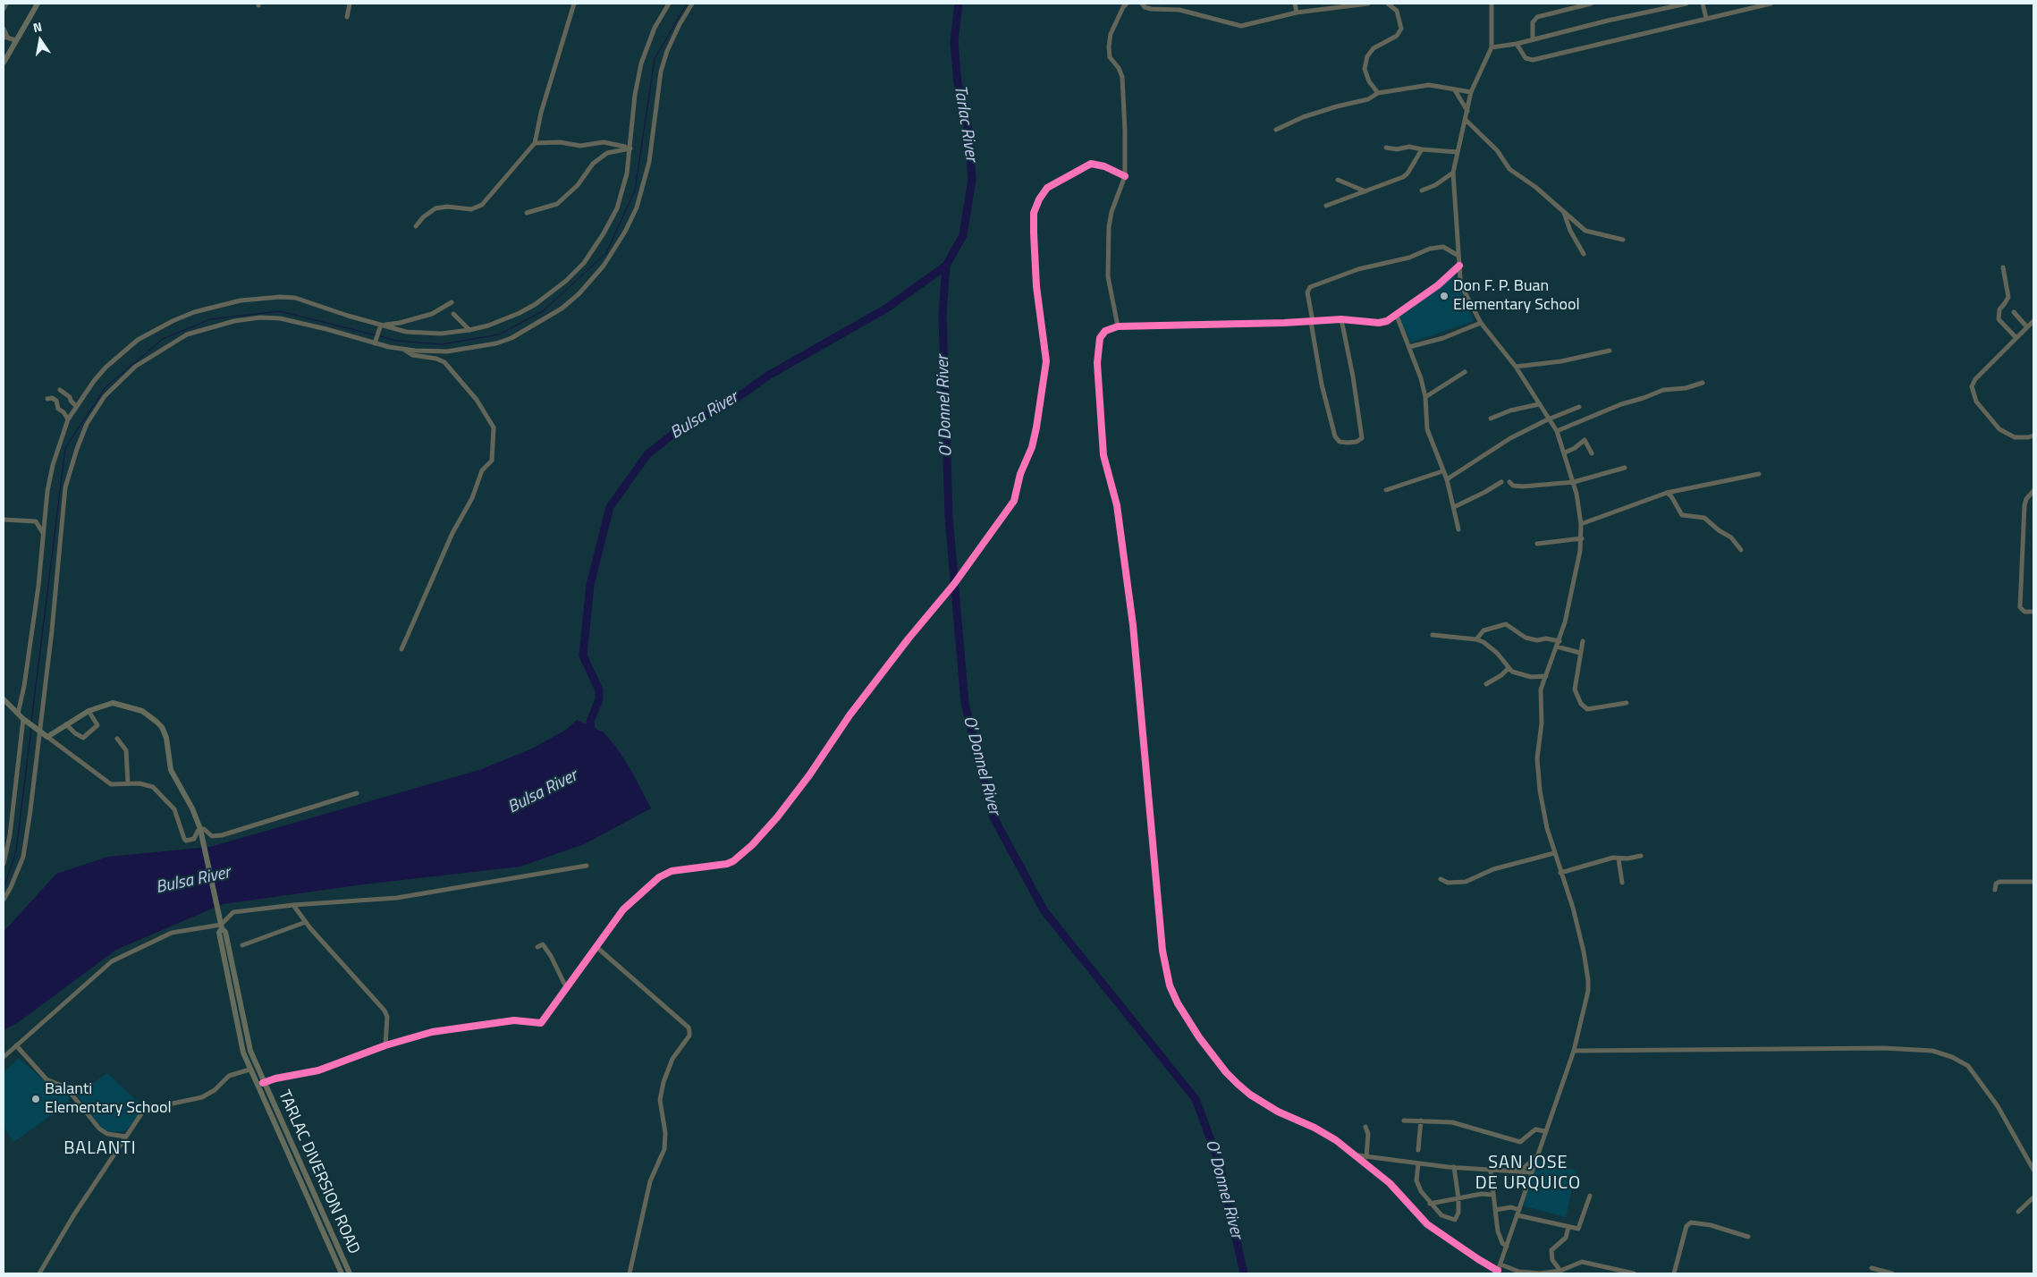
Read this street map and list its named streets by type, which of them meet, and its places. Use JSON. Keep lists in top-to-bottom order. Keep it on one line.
{"streets":{"main road":["TARLAC DIVERSION ROAD"]},"districts":["BALANTI","SAN JOSE DE URQUICO"],"water":["Tarlac River","O' Donnel River","Bulsa River"],"places":["Don F. P. Buan Elementary School","Balanti Elementary School"],"north":"top"}
